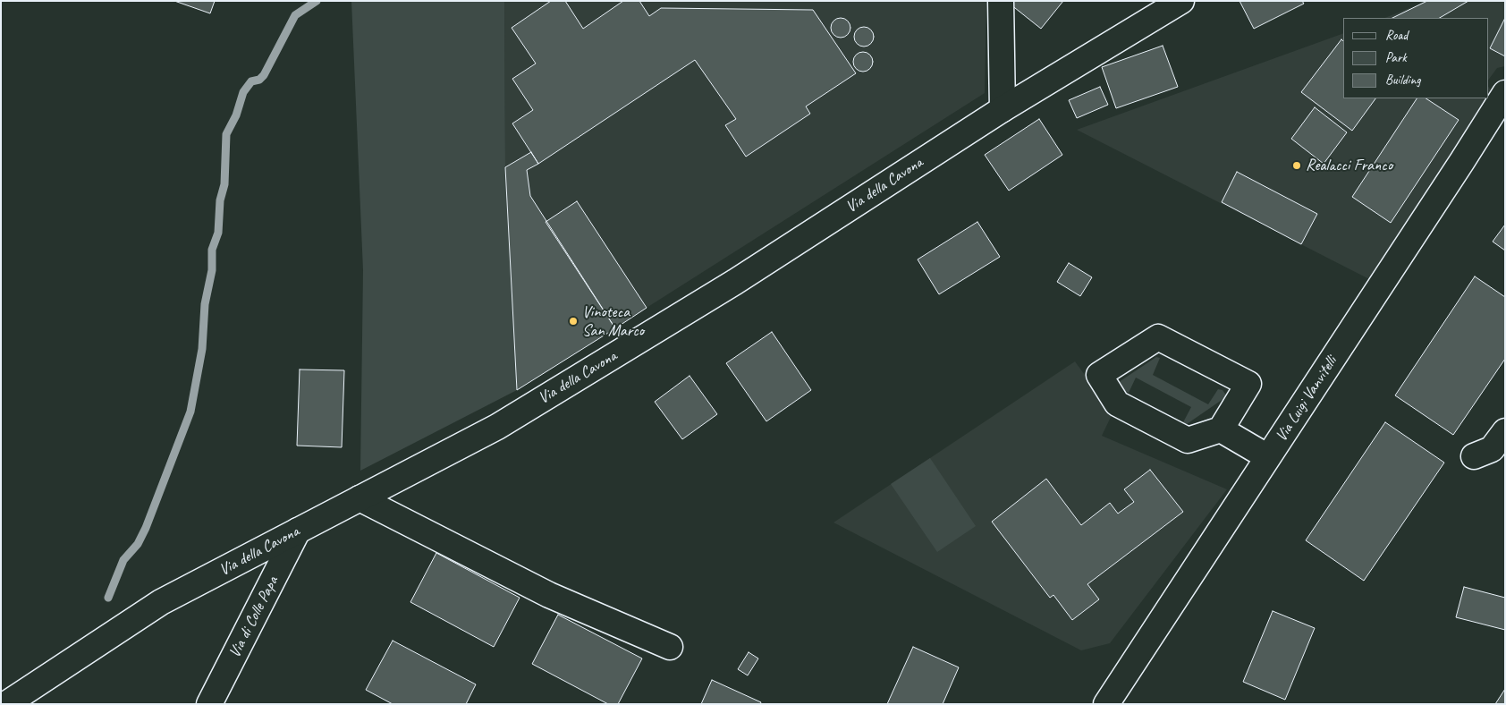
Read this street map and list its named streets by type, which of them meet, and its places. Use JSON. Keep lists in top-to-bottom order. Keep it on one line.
{"streets":{"main road":["Via della Cavona","Via Luigi Vanvitelli","Via di Colle Papa"]},"crossings":[["Via della Cavona","Via di Colle Papa"]],"places":["Realacci Franco","Vinoteca San Marco"],"legend":["Road","Park","Building"]}
